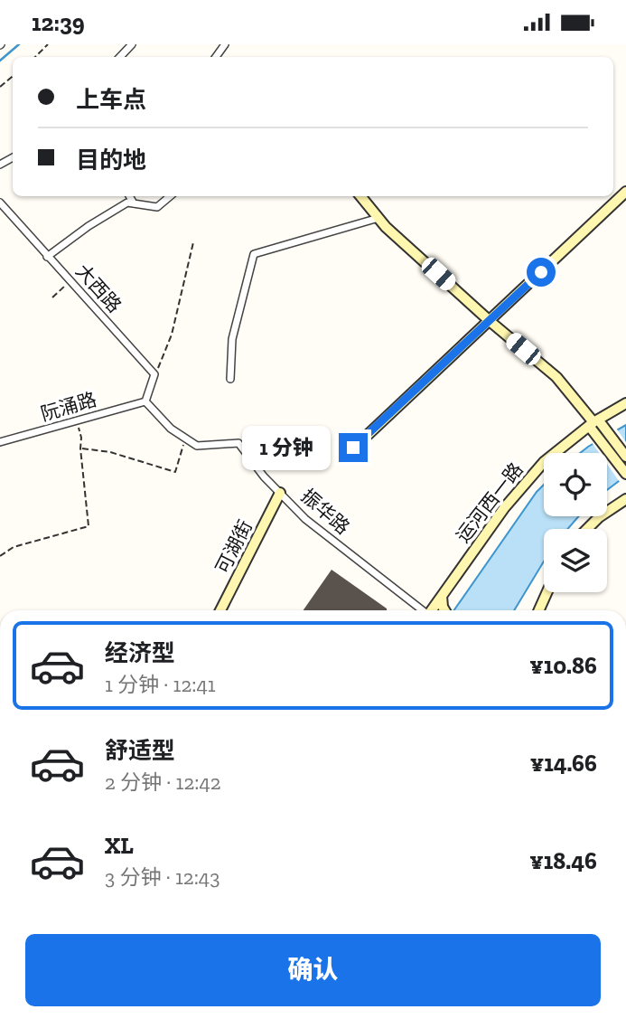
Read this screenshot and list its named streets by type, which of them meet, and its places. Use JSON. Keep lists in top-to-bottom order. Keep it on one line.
{"streets":{"street":["大西路","阮涌路","运河西一路","振华路","可湖街"]},"crossings":[["阮涌路","振华路"],["振华路","可湖街"]],"page":{"status":"12:39","banner":["上车点","目的地"],"bubble":"1 分钟","list":[{"name":"经济型","note":"1 分钟 · 12:41","value":"¥10.86"},{"name":"舒适型","note":"2 分钟 · 12:42","value":"¥14.66"},{"name":"XL","note":"3 分钟 · 12:43","value":"¥18.46"}],"buttons":"确认"}}
